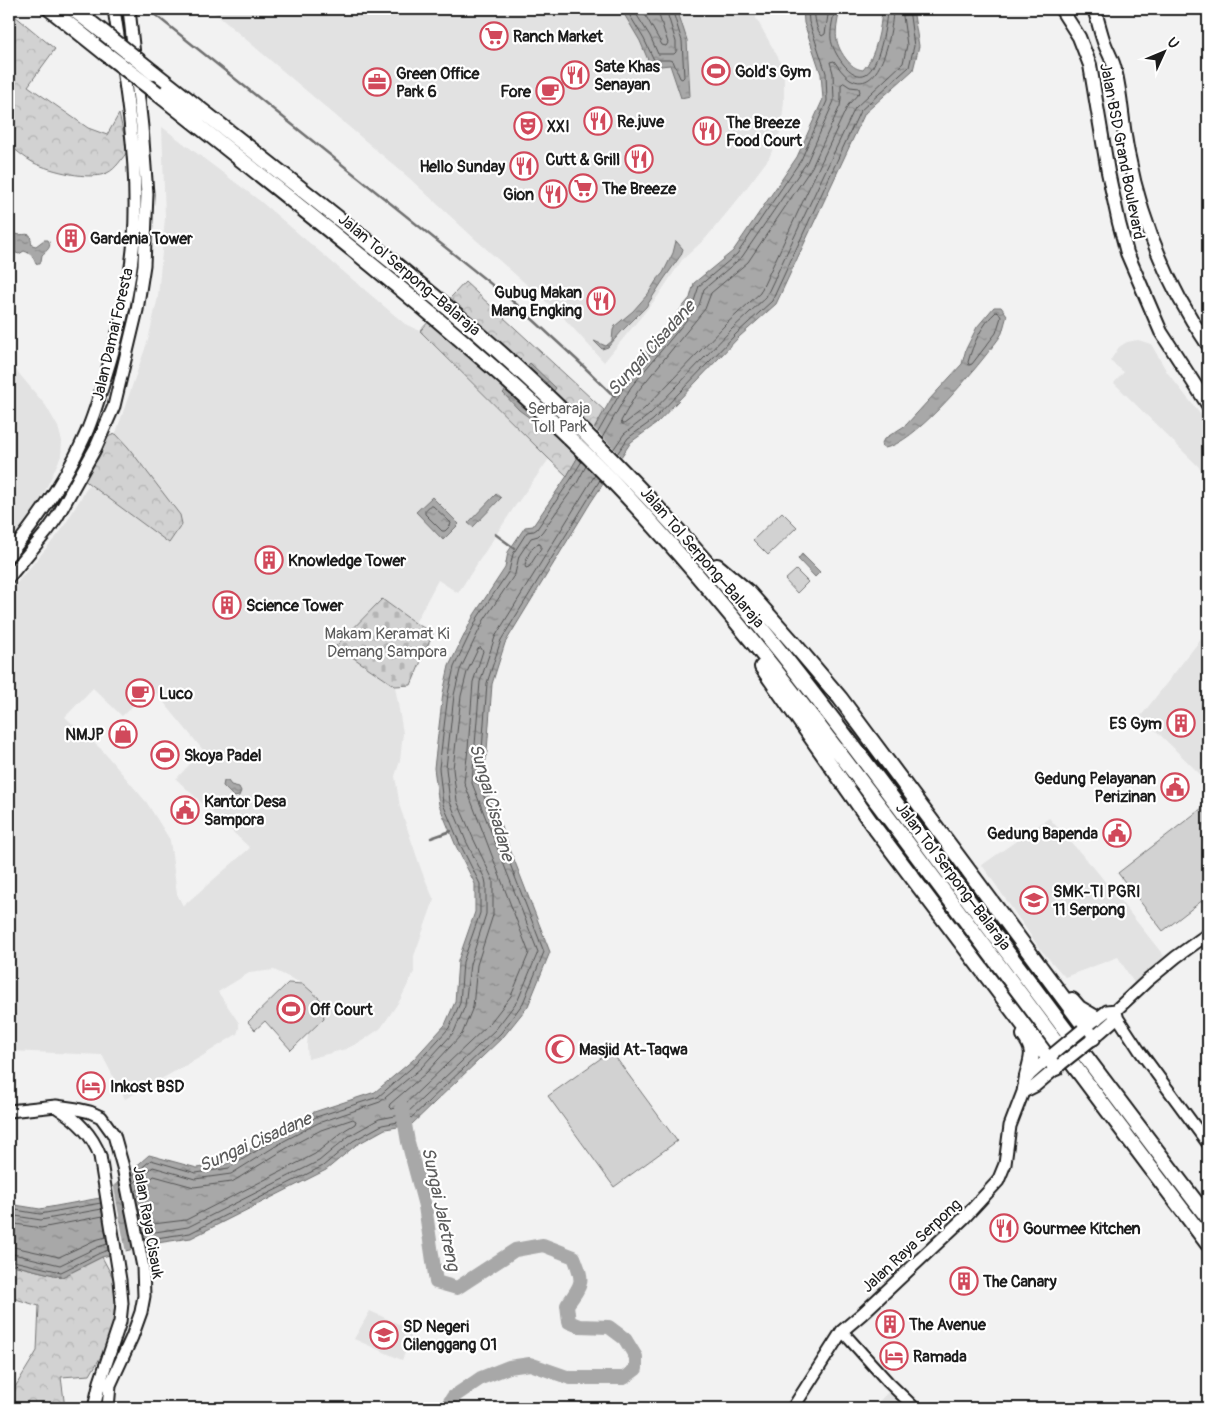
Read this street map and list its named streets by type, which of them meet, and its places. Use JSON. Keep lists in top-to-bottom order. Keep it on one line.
{"streets":{"highway":["Jalan Tol Serpong–Balaraja"],"main road":["Jalan BSD Grand Boulevard","Jalan Damai Foresta","Jalan Raya Cisauk","Jalan Raya Serpong"]},"water":["Sungai Cisadane","Sungai Jaletreng"],"parks":["Serbaraja Toll Park","Makam Keramat Ki Demang Sampora"],"places":{"supermarket":["Ranch Market","The Breeze"],"sports":["Gold's Gym","Skoya Padel","Off Court"],"restaurant":["Sate Khas Senayan","Re.juve","The Breeze Food Court","Cutt & Grill","Hello Sunday","Gion","Gubug Makan Mang Engking","Gourmee Kitchen"],"office":["Green Office Park 6"],"cafe":["Fore","Luco"],"theatre":["XXI"],"building":["Gardenia Tower","Knowledge Tower","Science Tower","ES Gym","The Canary","The Avenue"],"shop":["NMJP"],"public building":["Gedung Pelayanan Perizinan","Kantor Desa Sampora","Gedung Bapenda"],"school or university":["SMK-TI PGRI 11 Serpong","SD Negeri Cilenggang 01"],"mosque":["Masjid At-Taqwa"],"hotel":["Inkost BSD","Ramada"]},"north":"top right"}
